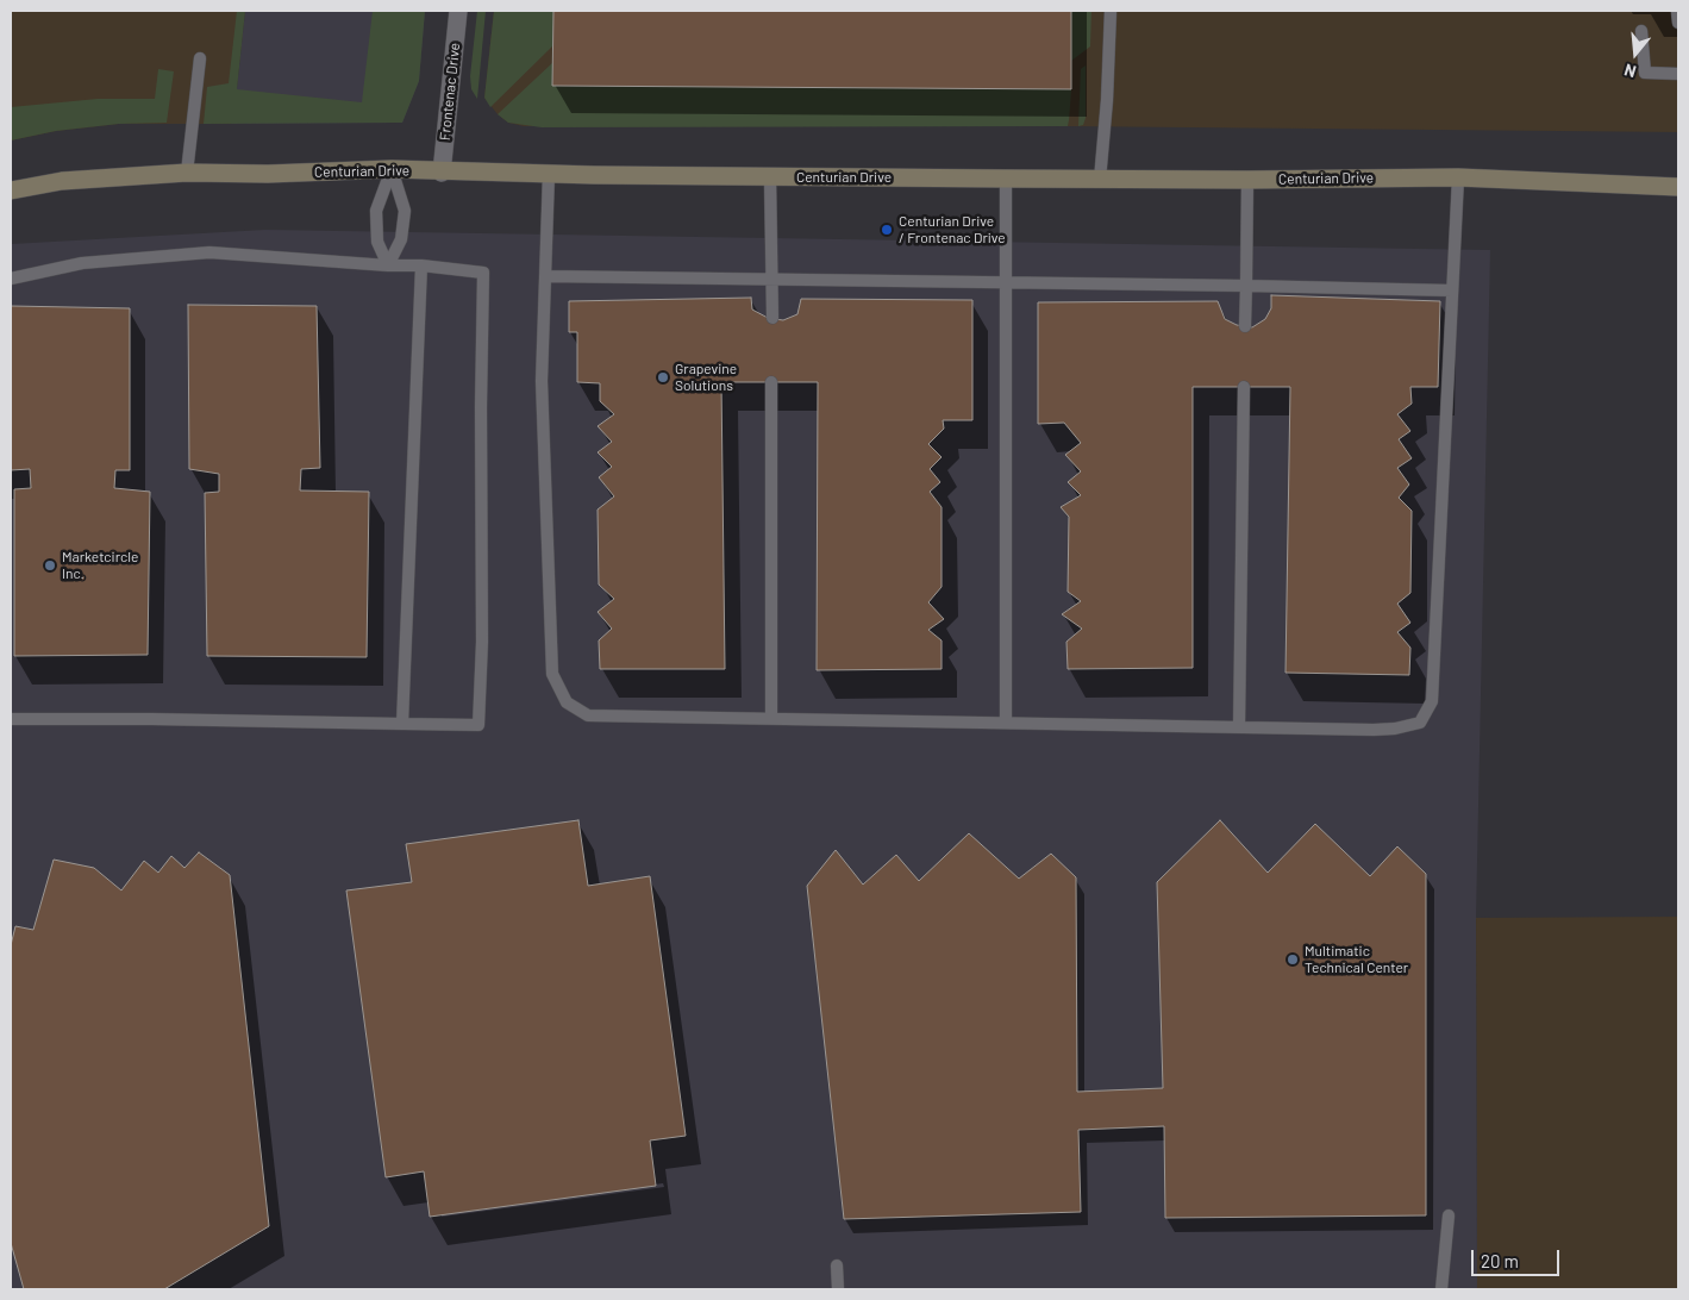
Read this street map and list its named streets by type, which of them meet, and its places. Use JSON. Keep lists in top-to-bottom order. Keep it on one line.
{"streets":{"street":["Frontenac Drive","Centurian Drive"]},"crossings":[["Frontenac Drive","Centurian Drive"]],"places":["Centurian Drive / Frontenac Drive","Grapevine Solutions","Marketcircle Inc.","Multimatic Technical Center"],"scale_bar":"20 m","north":"bottom"}
